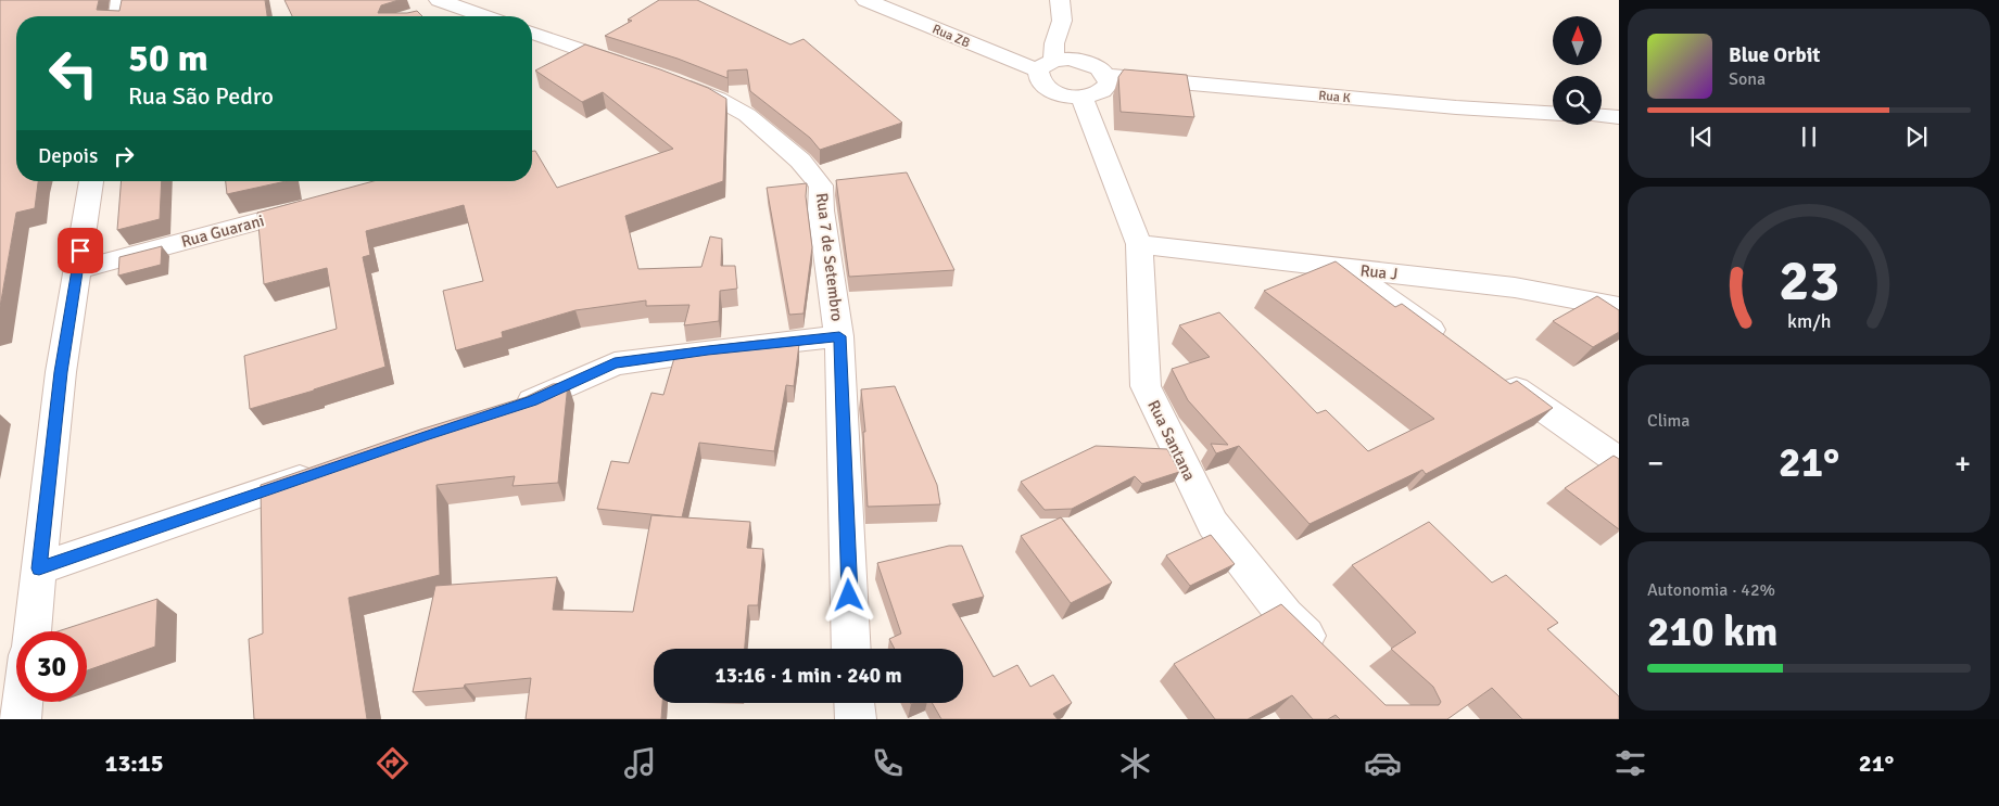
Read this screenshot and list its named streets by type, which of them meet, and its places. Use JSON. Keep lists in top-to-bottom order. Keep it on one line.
{"streets":{"street":["Rua ZB","Rua K","Rua Guarani","Rua 7 de Setembro","Rua J","Rua Santana"]},"crossings":[["Rua J","Rua Santana"]],"north":"top","page":{"turn":["50 m","Rua São Pedro"],"song":["Blue Orbit","Sona"],"then":"Depois","tile":["Clima",["Autonomia · 42%","210 km"]],"heat":["−","21°","+"],"limit":"30","trip":"13:16 · 1 min · 240 m","tabs":["13:15","21°"],"gauge":["23","km/h"]}}
